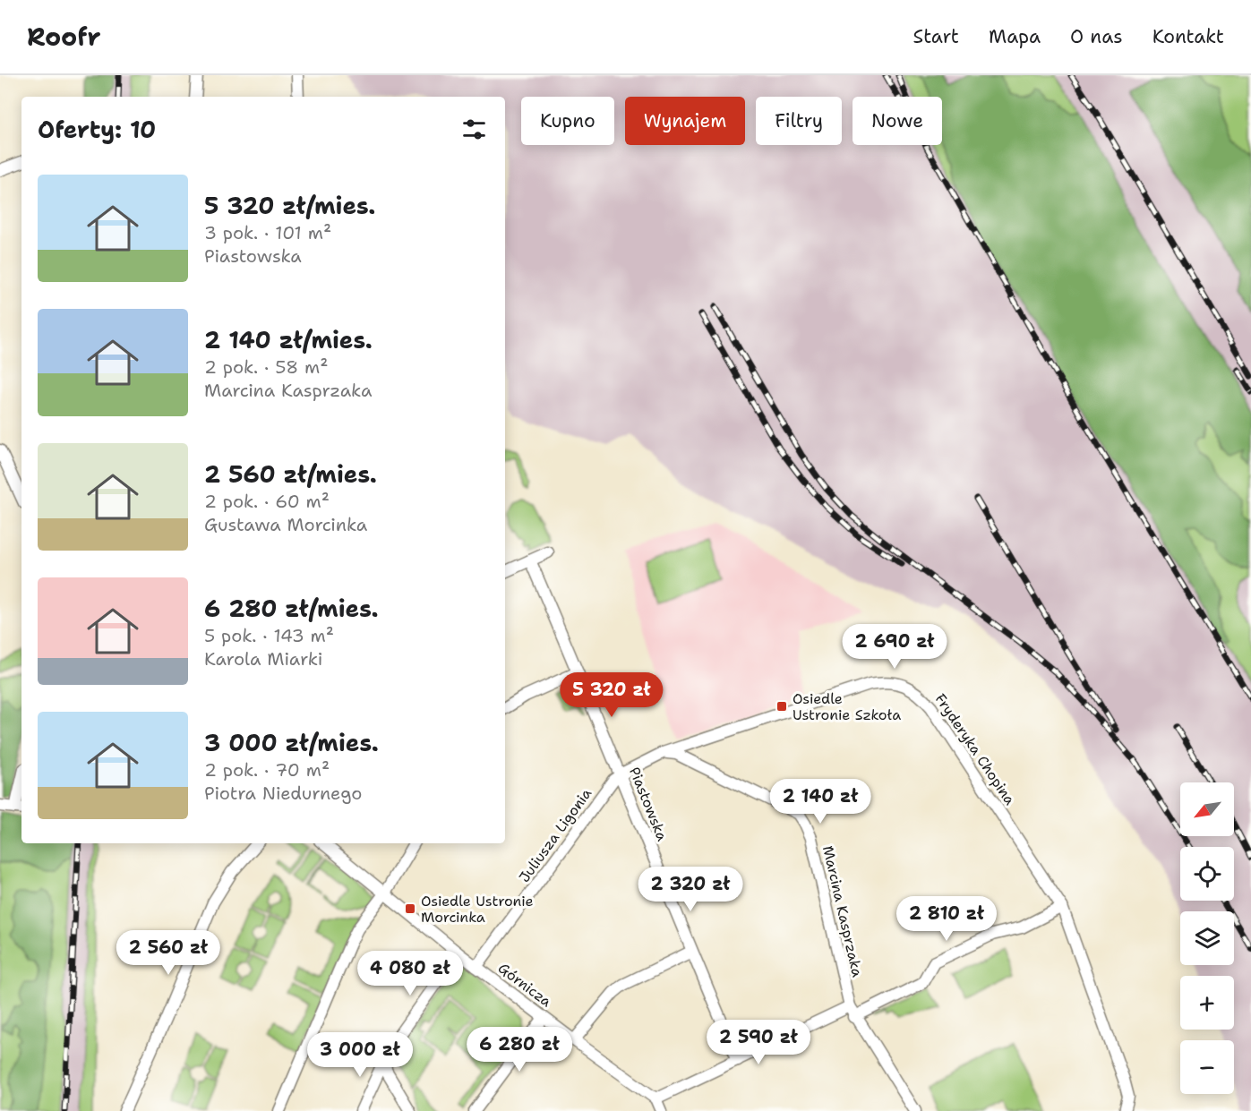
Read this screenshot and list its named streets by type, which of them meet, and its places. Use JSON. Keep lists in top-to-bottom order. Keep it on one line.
{"streets":{"street":["Fryderyka Chopina","Piastowska","Juliusza Ligonia","Marcina Kasprzaka","Górnicza"]},"crossings":[["Fryderyka Chopina","Piastowska"],["Fryderyka Chopina","Juliusza Ligonia"],["Fryderyka Chopina","Marcina Kasprzaka"],["Piastowska","Juliusza Ligonia"],["Juliusza Ligonia","Górnicza"]],"places":{"transit":["Osiedle Ustronie Szkoła","Osiedle Ustronie Morcinka"]},"north":"bottom left","page":{"header":"Roofr","nav":["Start","Mapa","O nas","Kontakt"],"chip":["Kupno","Wynajem","Filtry","Nowe"],"heading":"Oferty: 10","list":[{"name":"5 320 zł/mies.","note":"3 pok. · 101 m² · Piastowska"},{"name":"2 140 zł/mies.","note":"2 pok. · 58 m² · Marcina Kasprzaka"},{"name":"2 560 zł/mies.","note":"2 pok. · 60 m² · Gustawa Morcinka"},{"name":"6 280 zł/mies.","note":"5 pok. · 143 m² · Karola Miarki"},{"name":"3 000 zł/mies.","note":"2 pok. · 70 m² · Piotra Niedurnego"}],"price":["2 690 zł","5 320 zł","2 140 zł","2 320 zł","2 810 zł","2 560 zł","4 080 zł","2 590 zł","6 280 zł","3 000 zł"],"map_buttons":["+","−"]}}
